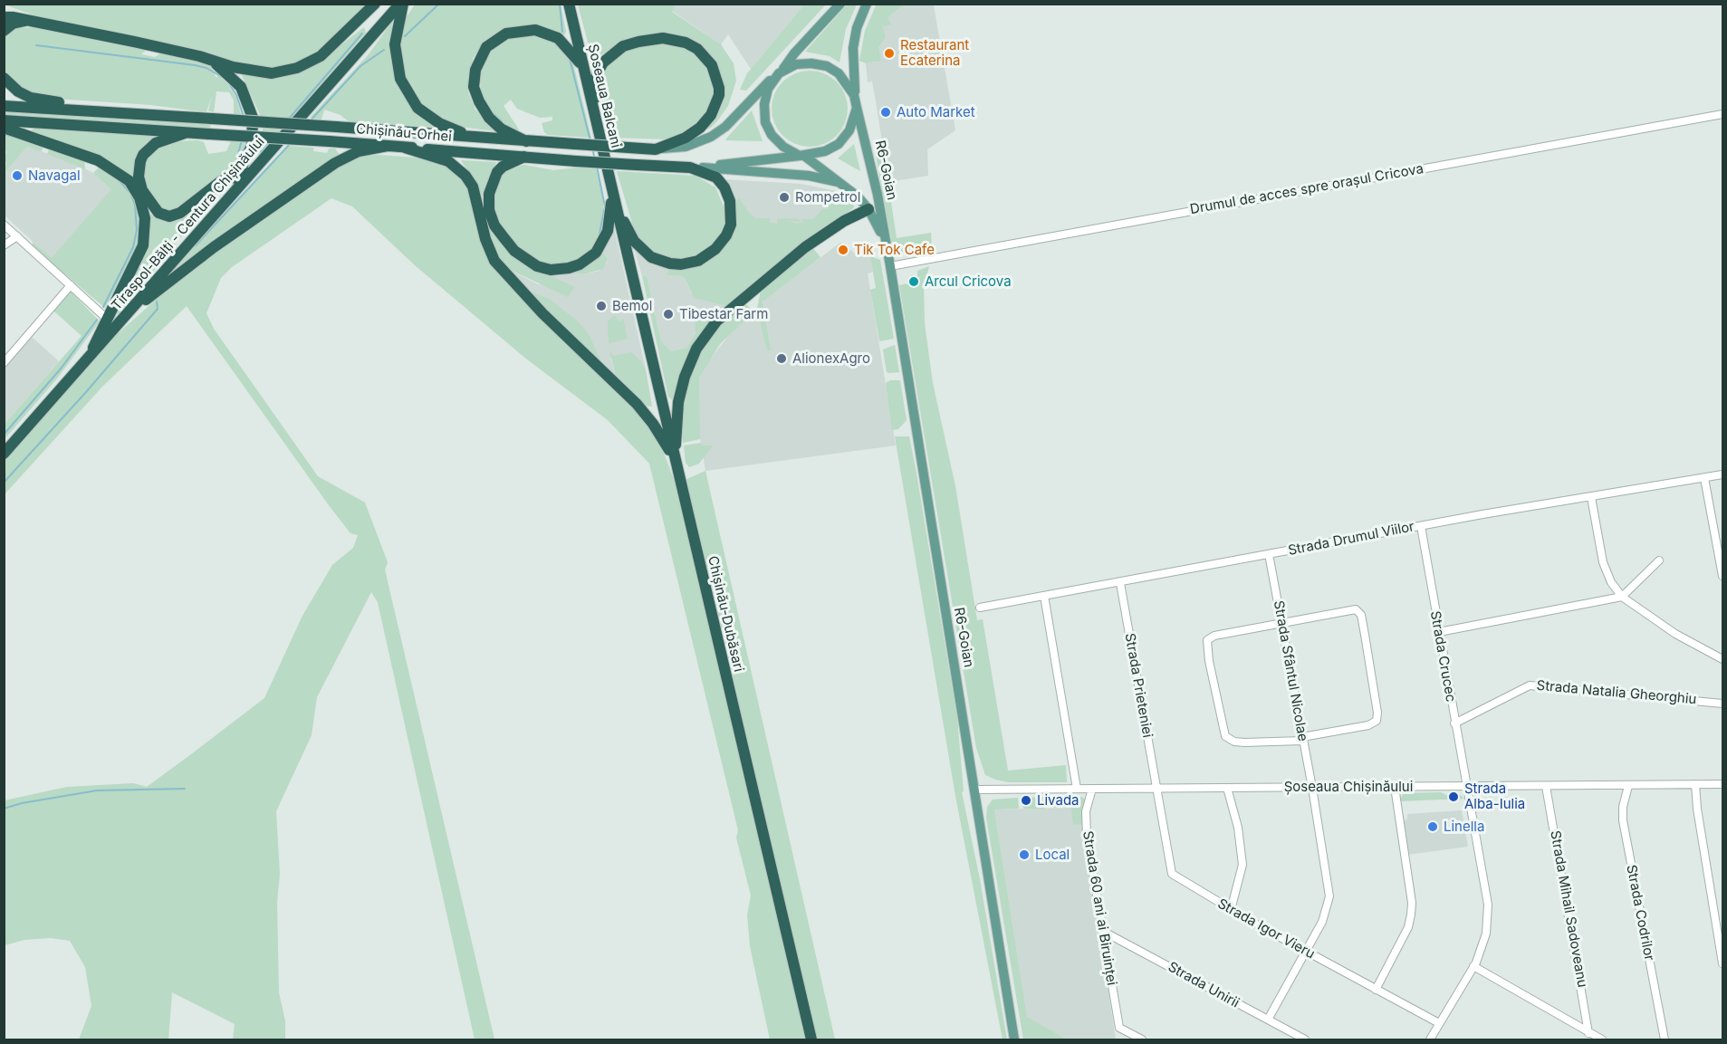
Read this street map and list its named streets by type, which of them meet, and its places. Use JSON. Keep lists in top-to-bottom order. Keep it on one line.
{"streets":{"highway":["Șoseaua Balcani","Chișinău-Orhei","Tiraspol-Bălți - Centura Chișinăului","Chișinău-Dubăsari"],"main road":["R6-Goian"],"street":["Drumul de acces spre orașul Cricova","Strada Drumul Viilor","Strada Crucec","Strada Sfântul Nicolae","Strada Prieteniei","Strada Natalia Gheorghiu","Șoseaua Chișinăului","Strada 60 ani ai Biruinței","Strada Mihail Sadoveanu","Strada Codrilor","Strada Igor Vieru","Strada Unirii"]},"crossings":[["Șoseaua Balcani","Chișinău-Dubăsari"],["Chișinău-Orhei","R6-Goian"],["R6-Goian","Drumul de acces spre orașul Cricova"],["R6-Goian","Șoseaua Chișinăului"],["Strada Drumul Viilor","Strada Crucec"],["Strada Drumul Viilor","Strada Sfântul Nicolae"],["Strada Drumul Viilor","Strada Prieteniei"],["Strada Crucec","Strada Natalia Gheorghiu"],["Strada Crucec","Șoseaua Chișinăului"],["Strada Sfântul Nicolae","Șoseaua Chișinăului"],["Strada Sfântul Nicolae","Strada Igor Vieru"],["Strada Sfântul Nicolae","Strada Unirii"],["Strada Prieteniei","Șoseaua Chișinăului"],["Strada Prieteniei","Strada Igor Vieru"],["Șoseaua Chișinăului","Strada 60 ani ai Biruinței"],["Șoseaua Chișinăului","Strada Mihail Sadoveanu"],["Șoseaua Chișinăului","Strada Codrilor"],["Șoseaua Chișinăului","Strada Igor Vieru"],["Strada 60 ani ai Biruinței","Strada Unirii"]],"places":["Restaurant Ecaterina","Auto Market","Navagal","Rompetrol","Tik Tok Cafe","Arcul Cricova","Bemol","Tibestar Farm","AlionexAgro","Strada Alba-Iulia","Livada","Linella","Local"]}
